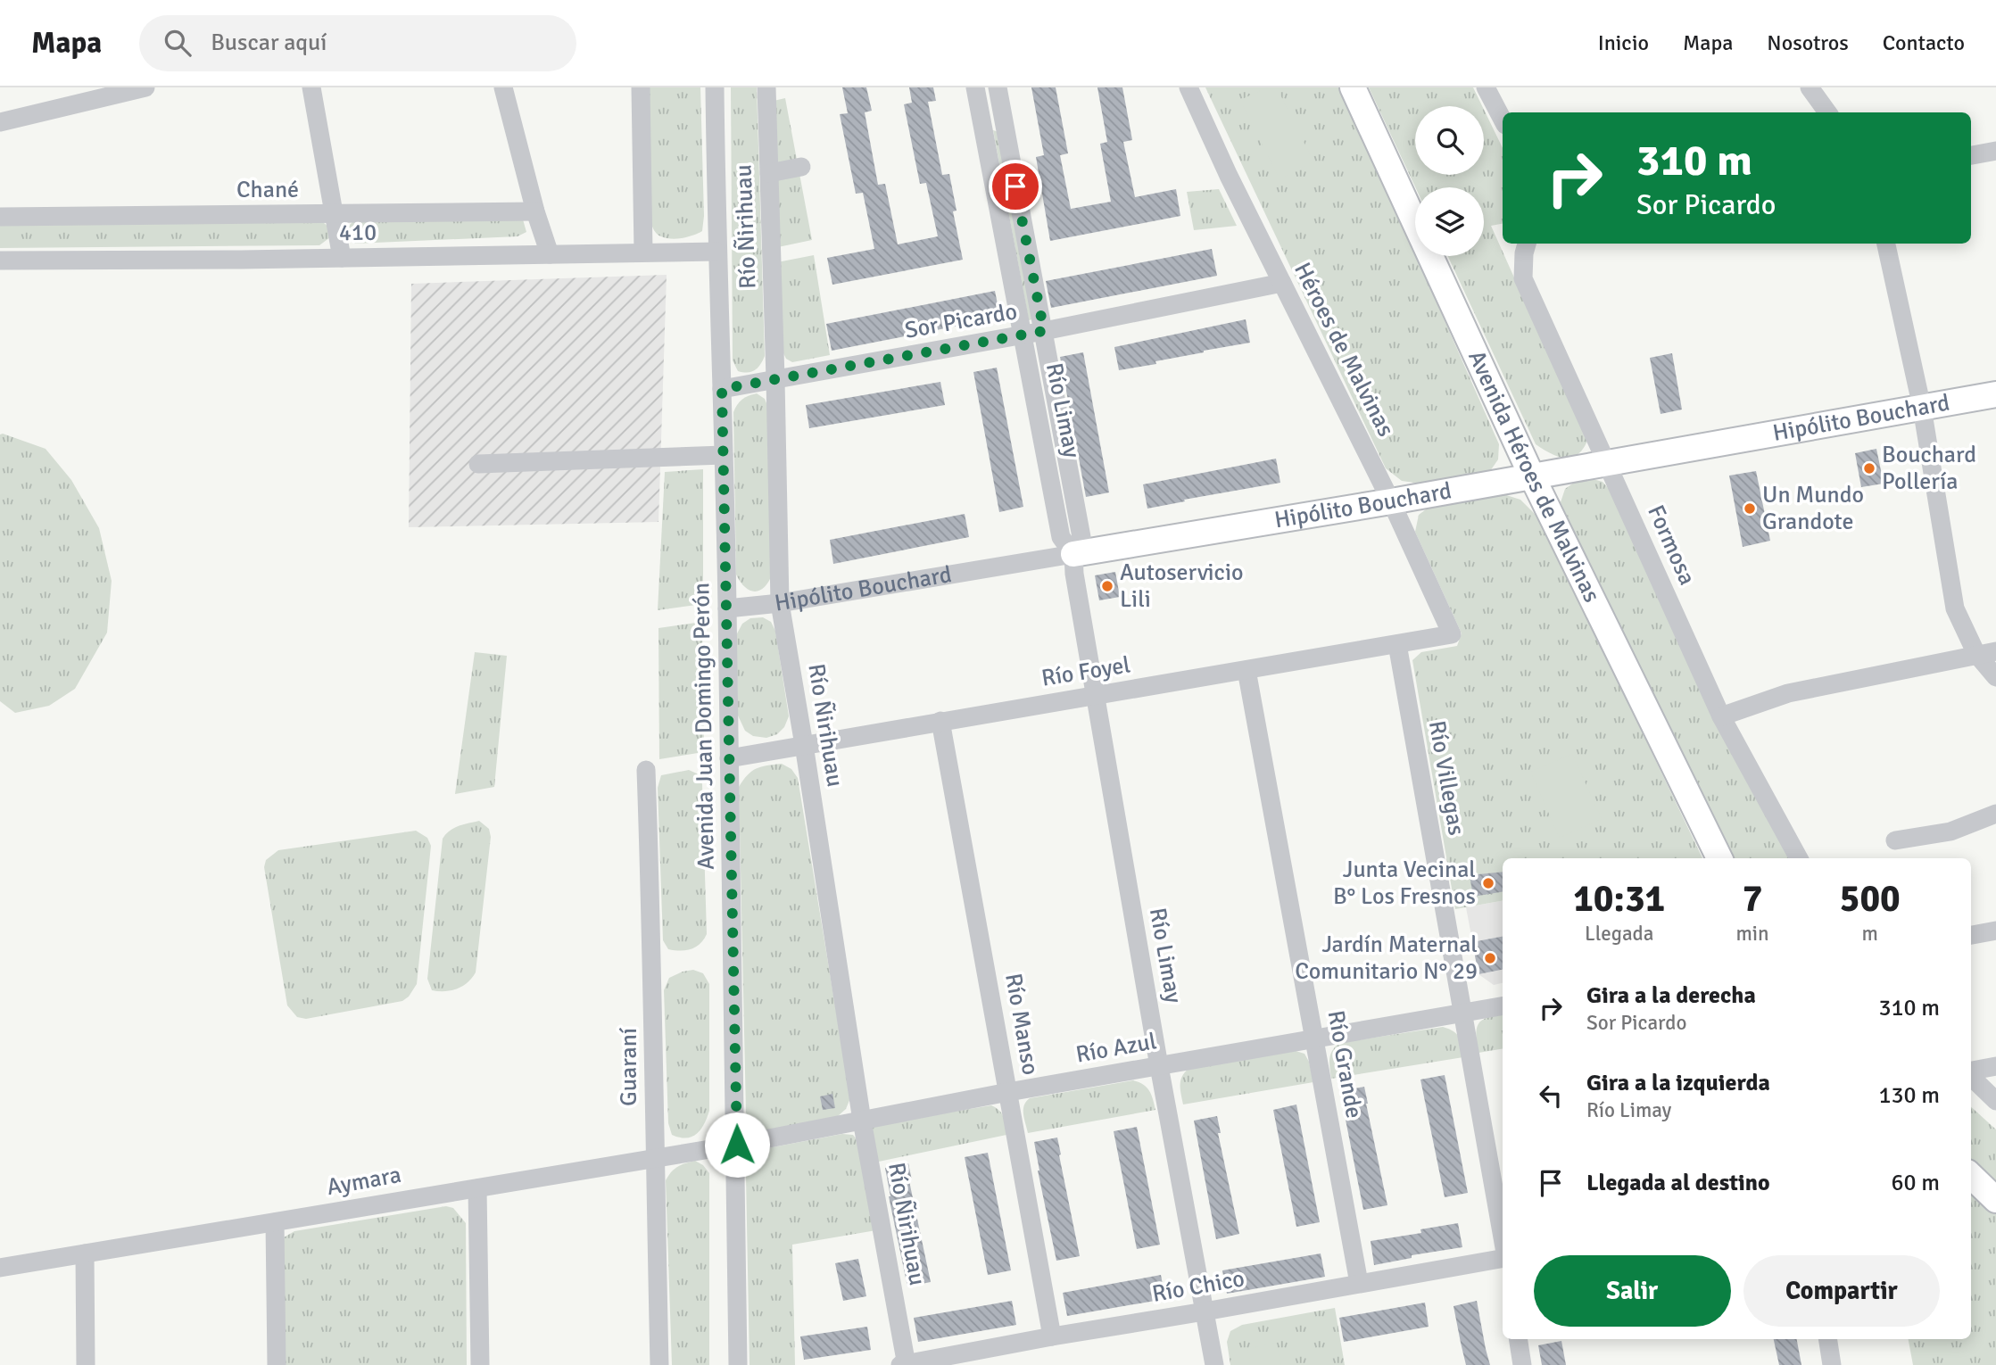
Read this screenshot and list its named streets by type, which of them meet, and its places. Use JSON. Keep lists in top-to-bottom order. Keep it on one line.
{"streets":{"main road":["Hipólito Bouchard","Avenida Héroes de Malvinas"],"street":["Chané","Río Ñirihuau","410","Sor Picardo","Héroes de Malvinas","Río Limay","Formosa","Río Foyel","Avenida Juan Domingo Perón","Río Villegas","Río Manso","Río Azul","Río Grande","Guaraní","Aymara","Río Chico"]},"crossings":[["Río Ñirihuau","Sor Picardo"],["Río Ñirihuau","Hipólito Bouchard"],["Río Ñirihuau","Río Foyel"],["Río Ñirihuau","Río Azul"],["Río Ñirihuau","Río Chico"],["410","Avenida Juan Domingo Perón"],["Sor Picardo","Héroes de Malvinas"],["Sor Picardo","Río Limay"],["Sor Picardo","Avenida Juan Domingo Perón"],["Héroes de Malvinas","Hipólito Bouchard"],["Héroes de Malvinas","Río Foyel"],["Río Limay","Hipólito Bouchard"],["Río Limay","Río Foyel"],["Río Limay","Río Azul"],["Río Limay","Río Chico"],["Hipólito Bouchard","Avenida Héroes de Malvinas"],["Hipólito Bouchard","Formosa"],["Hipólito Bouchard","Avenida Juan Domingo Perón"],["Río Foyel","Avenida Juan Domingo Perón"],["Río Foyel","Río Villegas"],["Río Foyel","Río Manso"],["Río Foyel","Río Grande"],["Avenida Juan Domingo Perón","Río Azul"],["Avenida Juan Domingo Perón","Aymara"],["Río Villegas","Río Azul"],["Río Manso","Río Azul"],["Río Manso","Río Chico"],["Río Azul","Río Grande"],["Río Azul","Aymara"],["Río Grande","Río Chico"],["Guaraní","Aymara"]],"places":["Bouchard Pollería","Un Mundo Grandote","Autoservicio Lili","Junta Vecinal B° Los Fresnos","Jardín Maternal Comunitario N° 29"],"page":{"header":"Mapa","search":"Buscar aquí","nav":["Inicio","Mapa","Nosotros","Contacto"],"turn":["310 m","Sor Picardo"],"eta":["10:31","Llegada","7","min","500","m"],"list":[{"name":"Gira a la derecha","note":"Sor Picardo","value":"310 m"},{"name":"Gira a la izquierda","note":"Río Limay","value":"130 m"},{"name":"Llegada al destino","value":"60 m"}],"buttons":["Salir","Compartir"]}}
